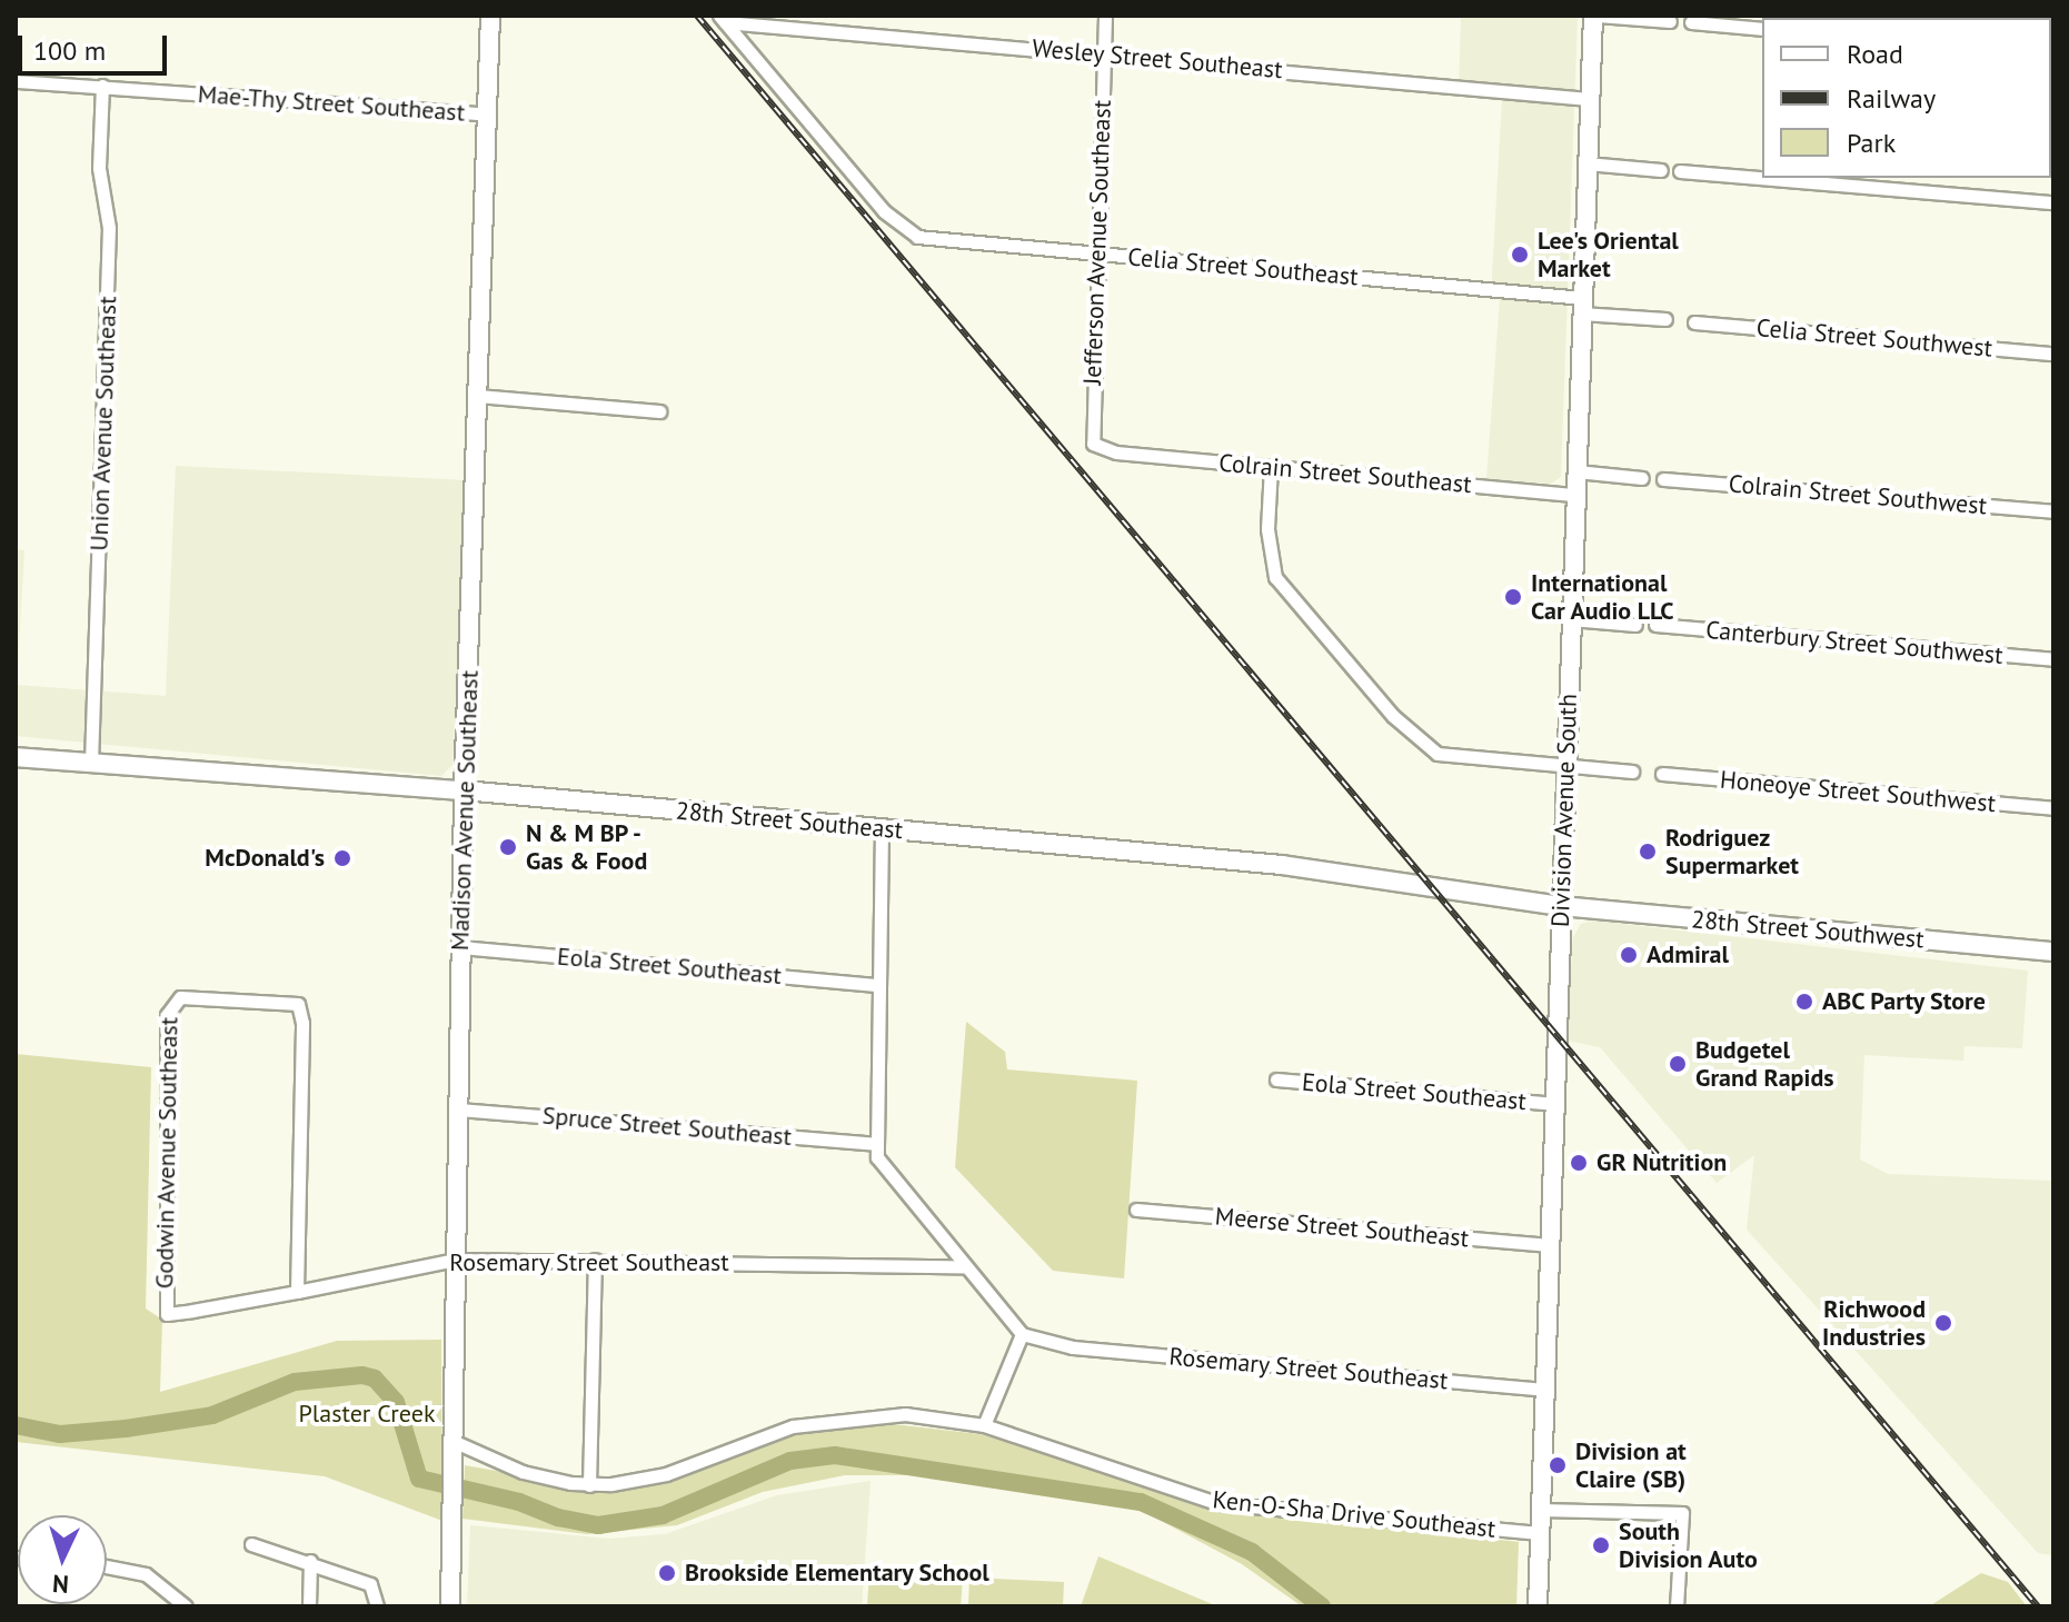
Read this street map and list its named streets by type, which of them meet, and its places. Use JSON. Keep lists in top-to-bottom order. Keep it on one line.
{"streets":{"main road":["Madison Avenue Southeast","Division Avenue South","28th Street Southeast","28th Street Southwest"],"street":["Wesley Street Southeast","Mae-Thy Street Southeast","Jefferson Avenue Southeast","Celia Street Southeast","Celia Street Southwest","Union Avenue Southeast","Colrain Street Southeast","Colrain Street Southwest","Canterbury Street Southwest","Honeoye Street Southwest","Eola Street Southeast","Spruce Street Southeast","Godwin Avenue Southeast","Meerse Street Southeast","Rosemary Street Southeast","Ken-O-Sha Drive Southeast"]},"crossings":[["Wesley Street Southeast","Jefferson Avenue Southeast"],["Wesley Street Southeast","Celia Street Southeast"],["Wesley Street Southeast","Division Avenue South"],["Mae-Thy Street Southeast","Union Avenue Southeast"],["Mae-Thy Street Southeast","Madison Avenue Southeast"],["Jefferson Avenue Southeast","Celia Street Southeast"],["Jefferson Avenue Southeast","Colrain Street Southeast"],["Celia Street Southeast","Division Avenue South"],["Union Avenue Southeast","28th Street Southeast"],["Colrain Street Southeast","Division Avenue South"],["Madison Avenue Southeast","28th Street Southeast"],["Madison Avenue Southeast","Eola Street Southeast"],["Madison Avenue Southeast","Spruce Street Southeast"],["Madison Avenue Southeast","Rosemary Street Southeast"],["Madison Avenue Southeast","Ken-O-Sha Drive Southeast"],["Division Avenue South","28th Street Southeast"],["Division Avenue South","28th Street Southwest"],["Division Avenue South","Eola Street Southeast"],["Division Avenue South","Meerse Street Southeast"],["Division Avenue South","Rosemary Street Southeast"],["Division Avenue South","Ken-O-Sha Drive Southeast"],["28th Street Southeast","28th Street Southwest"],["Godwin Avenue Southeast","Rosemary Street Southeast"]],"parks":["Plaster Creek"],"places":["Lee's Oriental Market","International Car Audio LLC","N & M BP - Gas & Food","Rodriguez Supermarket","McDonald's","Admiral","ABC Party Store","Budgetel Grand Rapids","GR Nutrition","Richwood Industries","Division at Claire (SB)","South Division Auto","Brookside Elementary School"],"legend":["Road","Railway","Park"],"scale_bar":"100 m","north":"bottom"}
